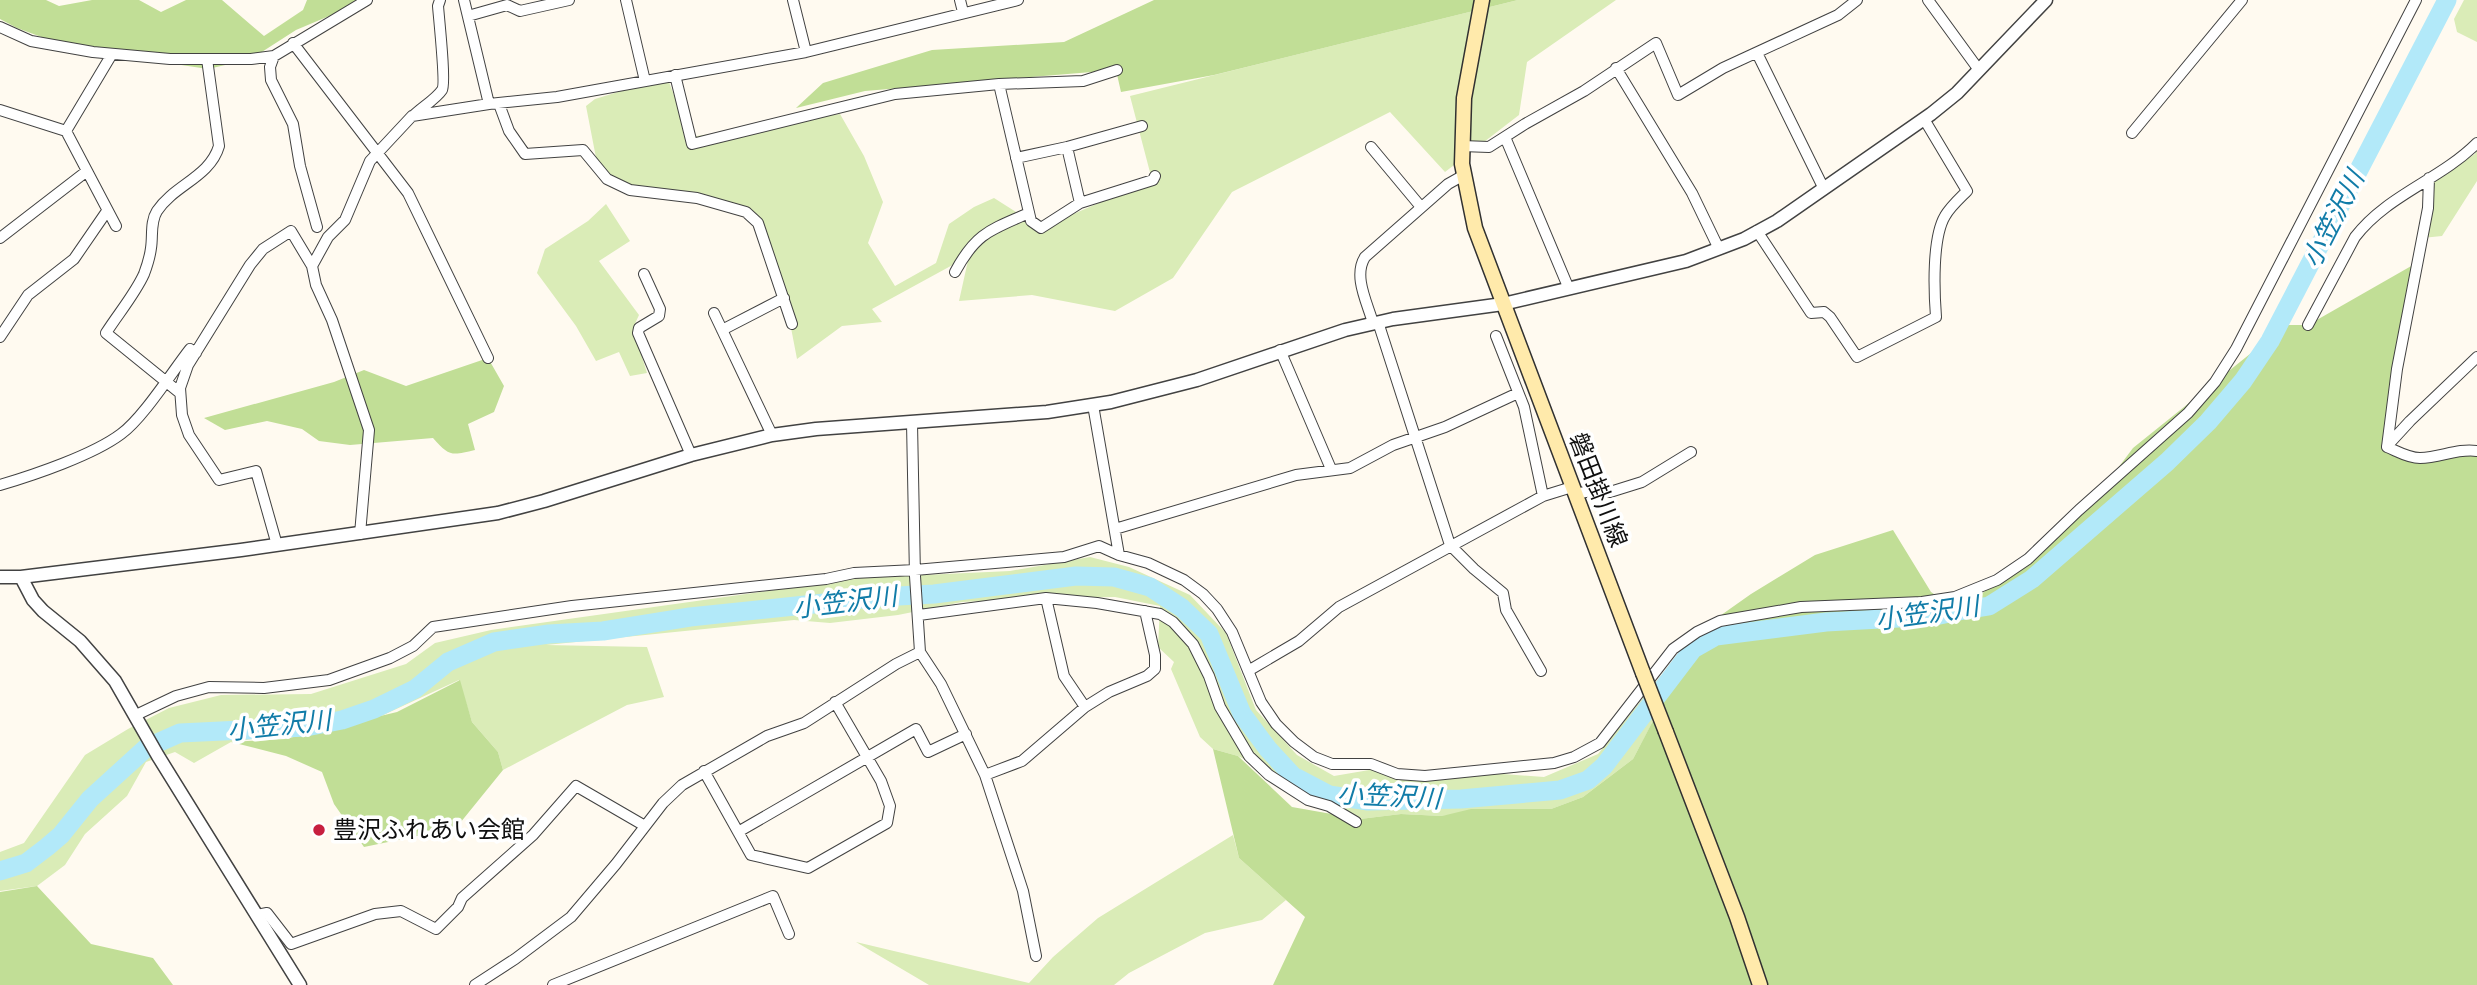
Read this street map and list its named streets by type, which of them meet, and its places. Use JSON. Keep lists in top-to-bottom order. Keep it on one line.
{"streets":{"main road":["磐田掛川線"]},"water":["小笠沢川"],"places":["豊沢ふれあい会館"]}
